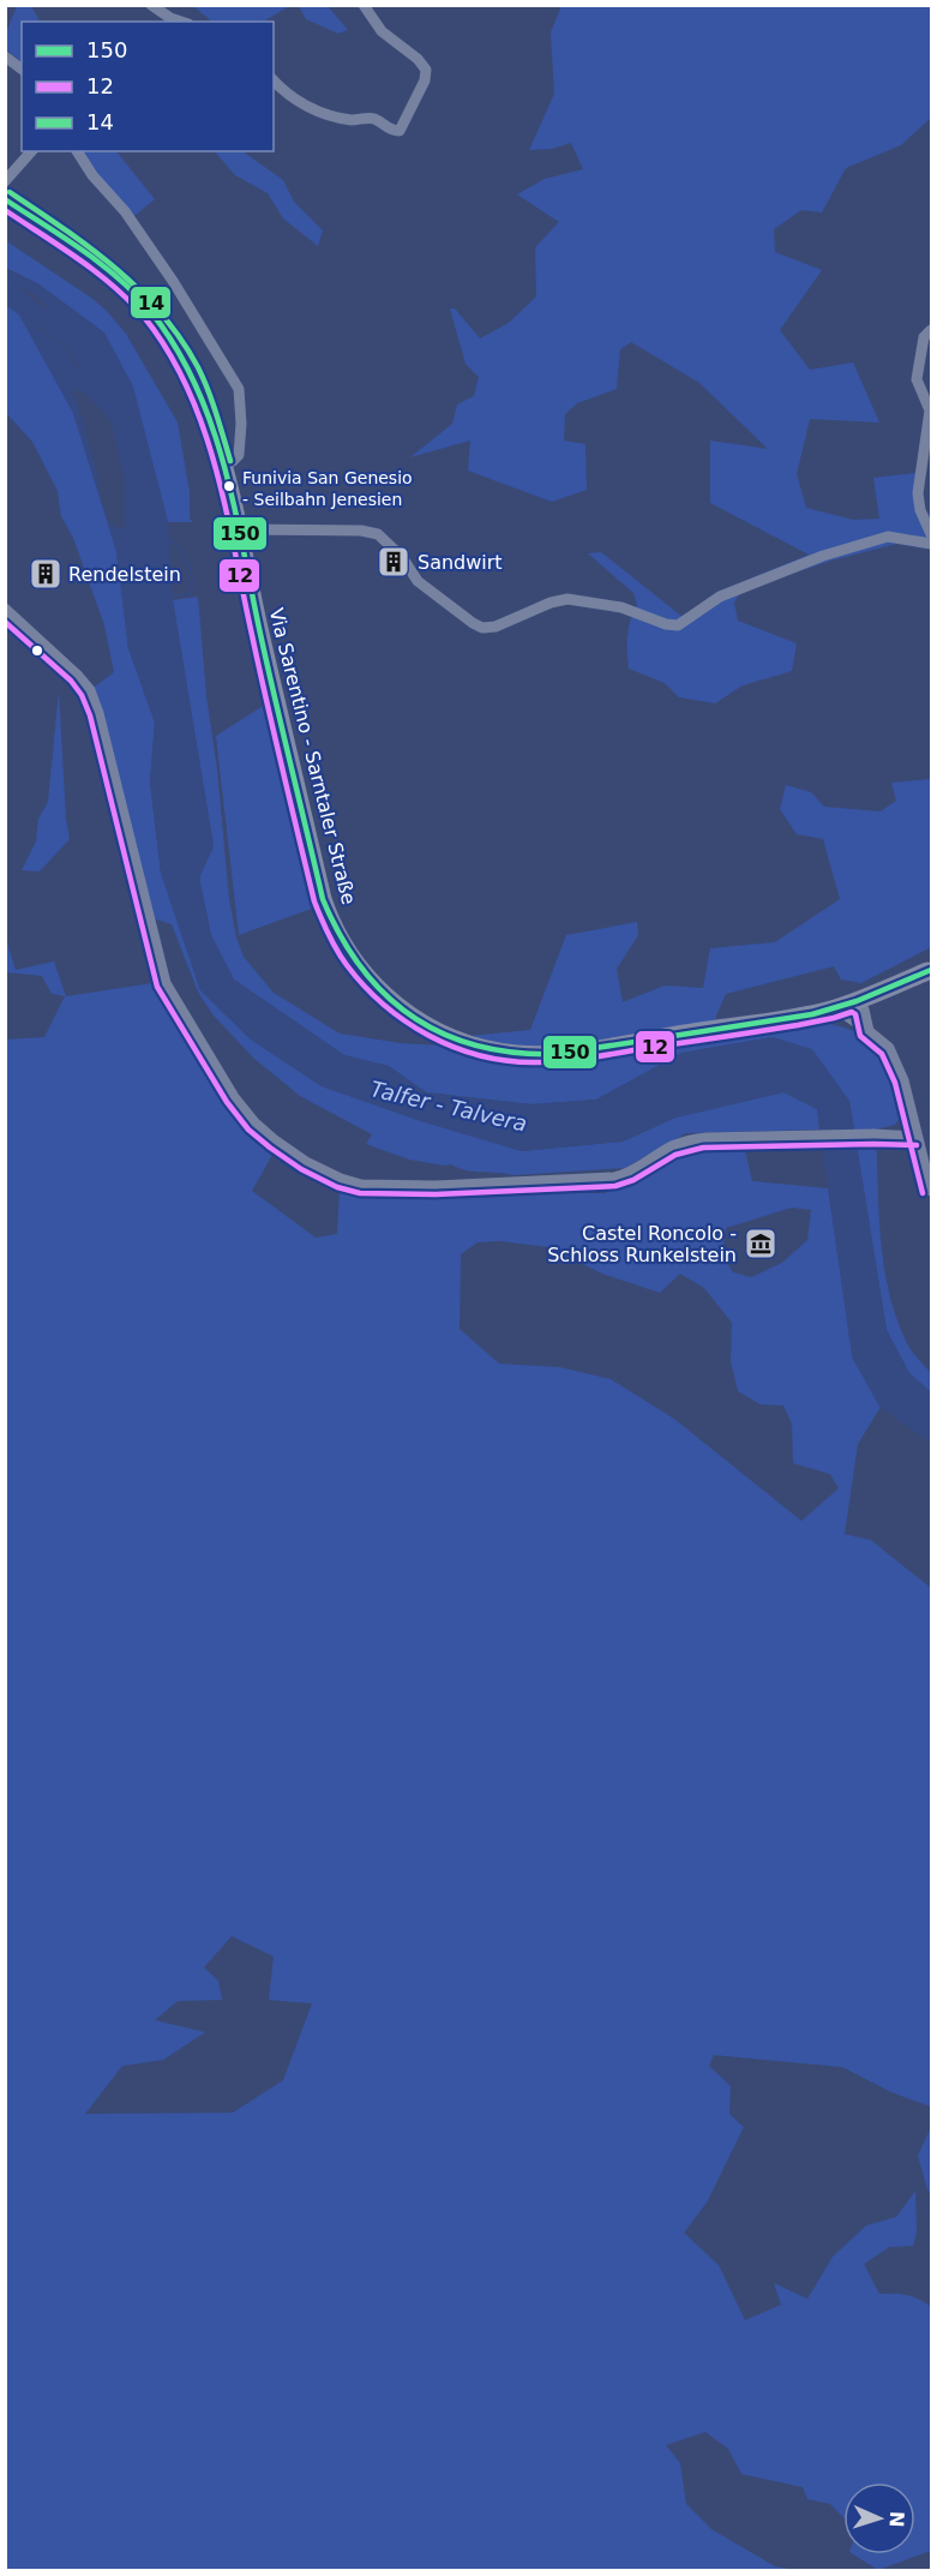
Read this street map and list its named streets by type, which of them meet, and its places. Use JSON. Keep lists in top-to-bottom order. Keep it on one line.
{"streets":{"main road":["Via Sarentino - Sarntaler Straße"]},"water":["Talfer - Talvera"],"places":{"other":["Funivia San Genesio - Seilbahn Jenesien"],"building":["Sandwirt","Rendelstein"],"museum":["Castel Roncolo - Schloss Runkelstein"]},"lines":["transit line 14","transit line 150","transit line 12"],"legend":["150","12","14"],"north":"right"}
